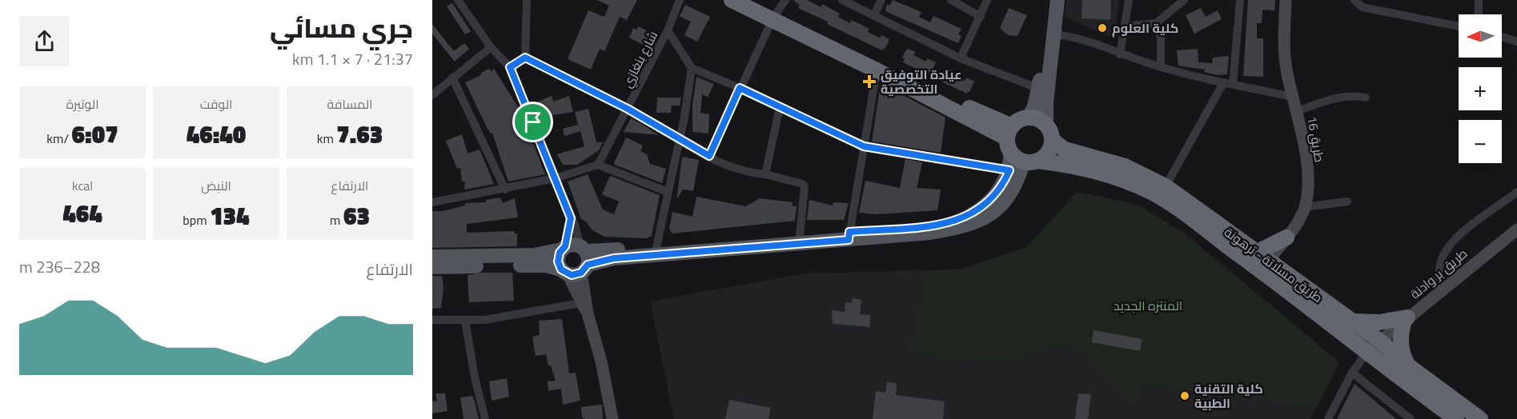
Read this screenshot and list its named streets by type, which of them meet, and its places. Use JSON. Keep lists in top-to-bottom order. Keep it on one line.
{"streets":{"highway":["طريق مسلاتة - ترهونة"],"street":["شارع بنغازي","طريق 16","طريق بر وادنة"]},"crossings":[["طريق مسلاتة - ترهونة","طريق بر وادنة"]],"parks":["المنتزه الجديد"],"places":{"other":["كلية العلوم","كلية التقنية الطبية"],"health":["عيادة التوفيق التخصصية"]},"north":"left","page":{"heading":["جري مسائي","21:37 · 7 × 1.1 km"],"map_buttons":["+","−"],"stats":[["المسافة","7.63 km"],["الوقت","46:40"],["الوتيرة","6:07 /km"],["الارتفاع","63 m"],["النبض","134 bpm"],["kcal","464"]],"chart":["الارتفاع","228–236 m"]}}
